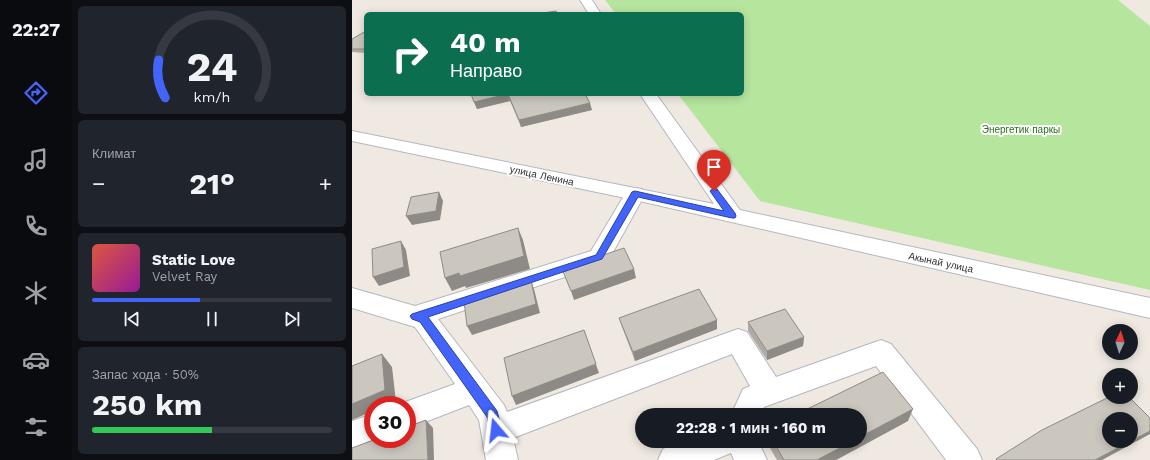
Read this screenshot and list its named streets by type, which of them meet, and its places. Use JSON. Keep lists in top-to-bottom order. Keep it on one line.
{"streets":{"main road":["улица Ленина","Акынай улица"]},"crossings":[["улица Ленина","Акынай улица"]],"parks":["Энергетик паркы"],"north":"top","page":{"tabs":"22:27","turn":["40 m","Направо"],"tile":["Климат",["Запас хода · 50%","250 km"]],"heat":["−","21°","+"],"song":["Static Love","Velvet Ray"],"map_buttons":["+","−"],"limit":"30","trip":"22:28 · 1 мин · 160 m","gauge":["24","km/h"]}}
